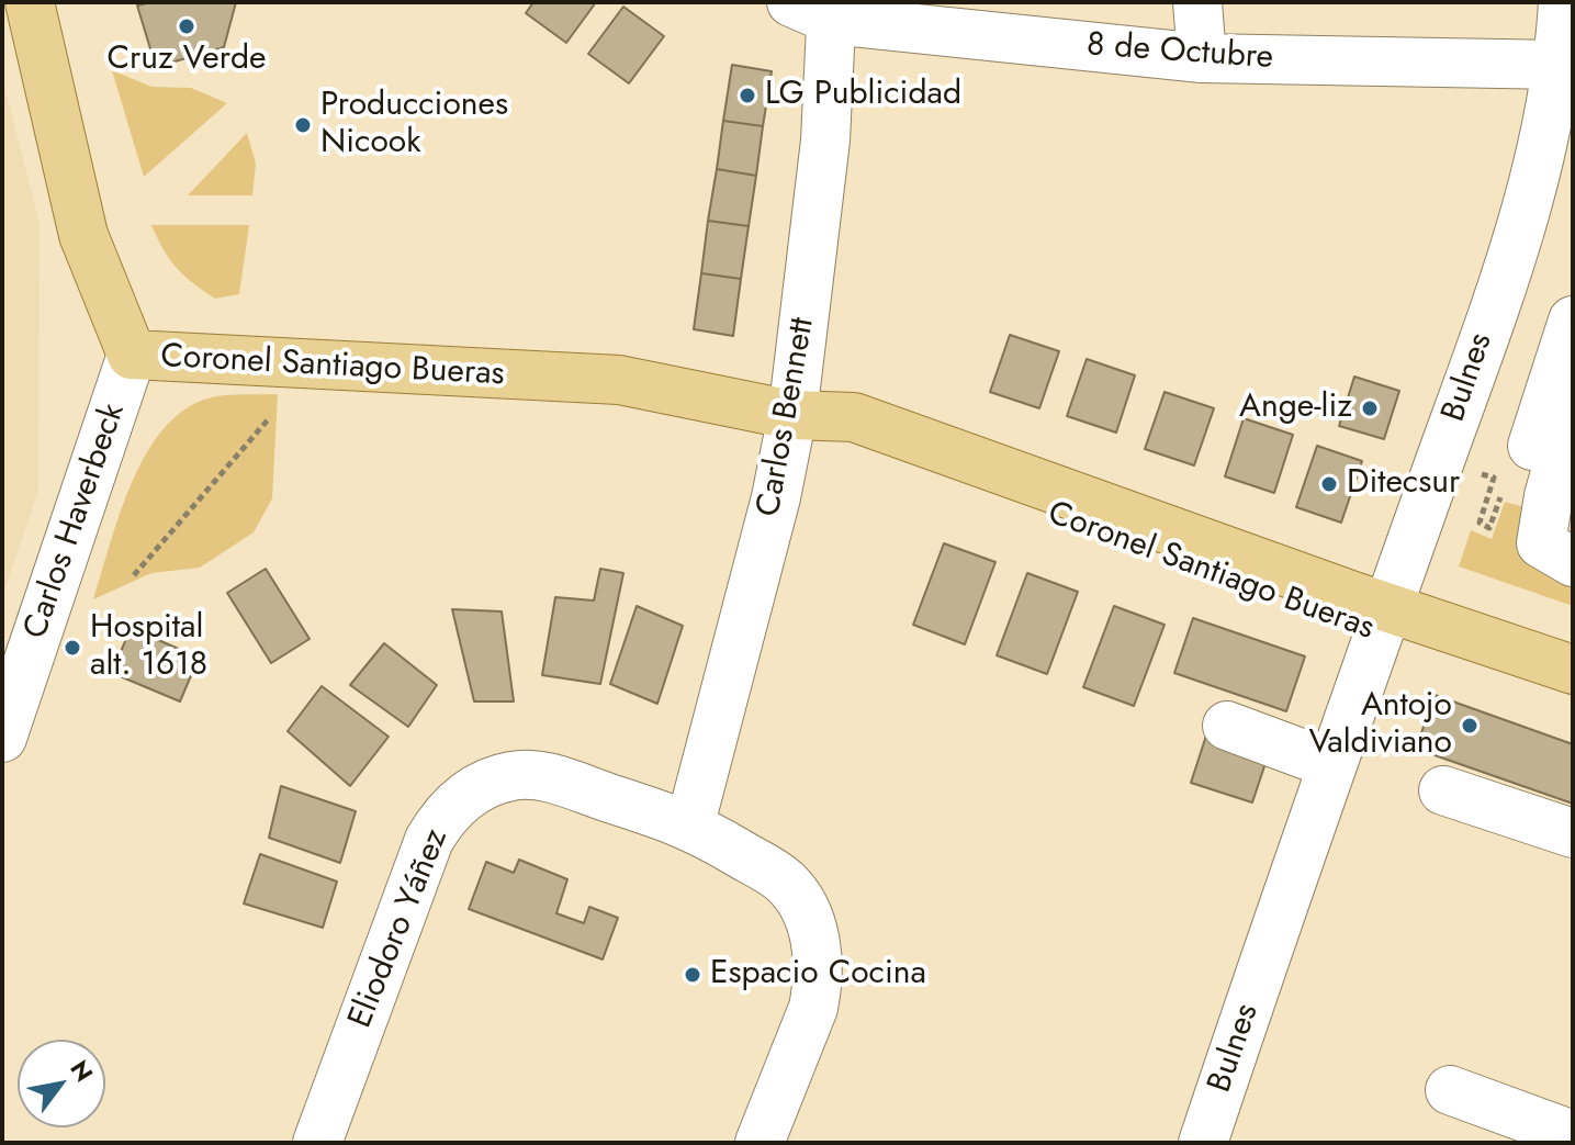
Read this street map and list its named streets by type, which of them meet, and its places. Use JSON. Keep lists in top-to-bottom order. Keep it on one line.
{"streets":{"main road":["Coronel Santiago Bueras"],"street":["8 de Octubre","Bulnes","Carlos Bennett","Carlos Haverbeck","Eliodoro Yáñez"]},"crossings":[["8 de Octubre","Bulnes"],["8 de Octubre","Carlos Bennett"],["Coronel Santiago Bueras","Bulnes"],["Coronel Santiago Bueras","Carlos Bennett"],["Coronel Santiago Bueras","Carlos Haverbeck"],["Carlos Bennett","Eliodoro Yáñez"]],"places":["Cruz Verde","LG Publicidad","Producciones Nicook","Ange-liz","Ditecsur","Hospital alt. 1618","Antojo Valdiviano","Espacio Cocina"],"north":"top right"}
